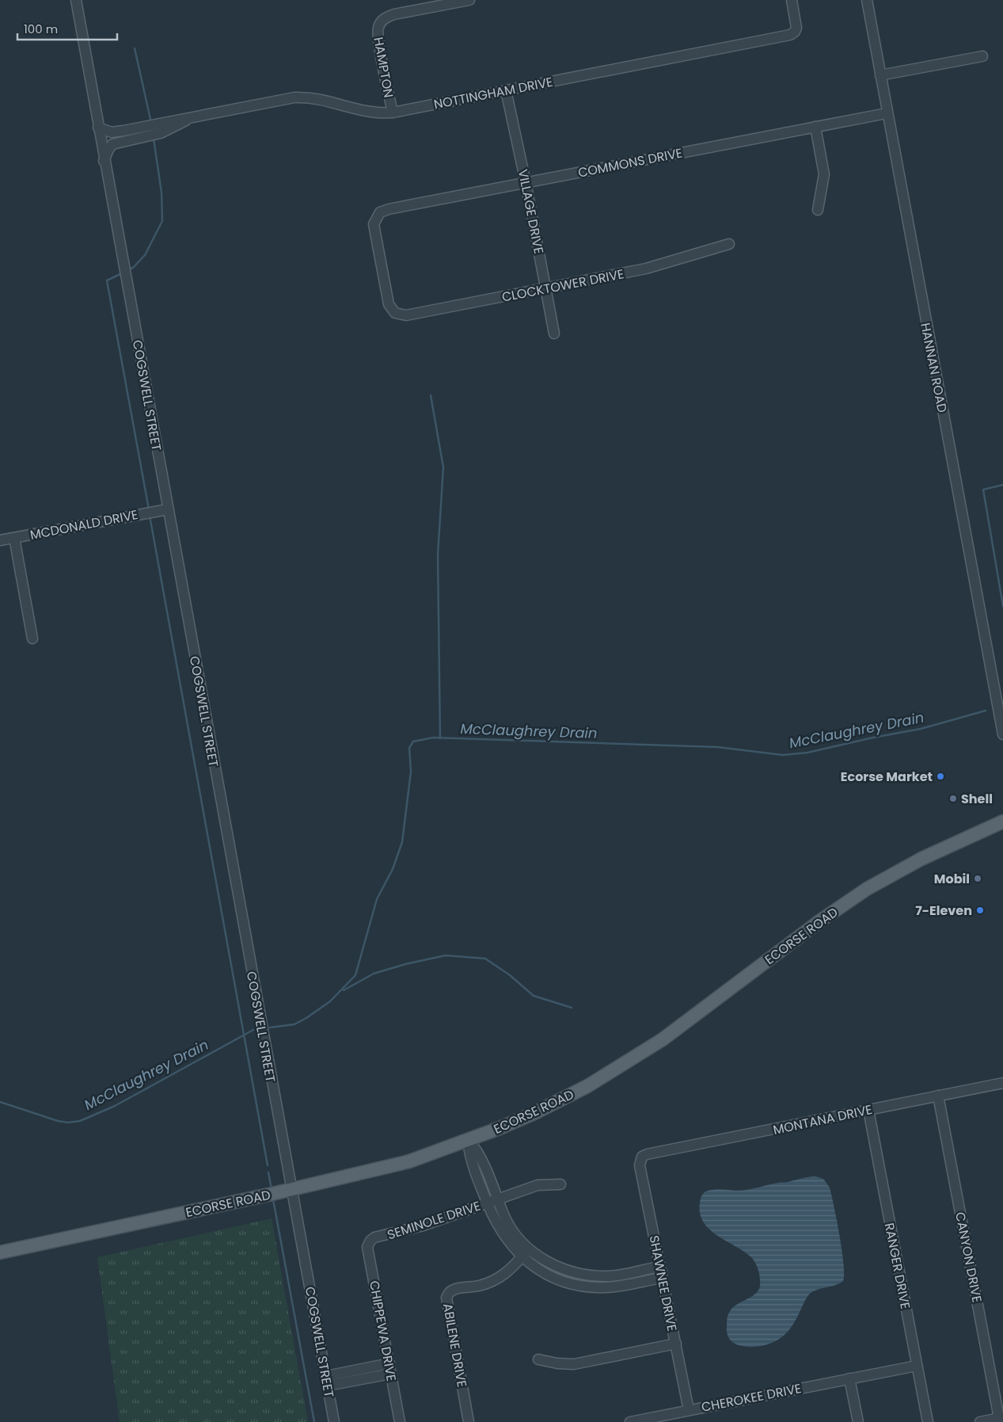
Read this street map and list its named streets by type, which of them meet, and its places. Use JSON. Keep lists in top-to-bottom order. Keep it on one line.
{"streets":{"main road":["ECORSE ROAD"],"street":["HAMPTON","NOTTINGHAM DRIVE","COMMONS DRIVE","VILLAGE DRIVE","CLOCKTOWER DRIVE","HANNAN ROAD","COGSWELL STREET","MCDONALD DRIVE","MONTANA DRIVE","SEMINOLE DRIVE","CANYON DRIVE","RANGER DRIVE","SHAWNEE DRIVE","CHIPPEWA DRIVE","ABILENE DRIVE","CHEROKEE DRIVE"]},"crossings":[["HAMPTON","NOTTINGHAM DRIVE"],["NOTTINGHAM DRIVE","VILLAGE DRIVE"],["NOTTINGHAM DRIVE","COGSWELL STREET"],["COMMONS DRIVE","VILLAGE DRIVE"],["COMMONS DRIVE","CLOCKTOWER DRIVE"],["COMMONS DRIVE","HANNAN ROAD"],["VILLAGE DRIVE","CLOCKTOWER DRIVE"],["COGSWELL STREET","MCDONALD DRIVE"],["COGSWELL STREET","ECORSE ROAD"],["MONTANA DRIVE","CANYON DRIVE"],["MONTANA DRIVE","RANGER DRIVE"],["MONTANA DRIVE","SHAWNEE DRIVE"],["SEMINOLE DRIVE","CHIPPEWA DRIVE"],["RANGER DRIVE","CHEROKEE DRIVE"],["SHAWNEE DRIVE","CHEROKEE DRIVE"]],"water":["McClaughrey Drain"],"places":["Ecorse Market","Shell","Mobil","7-Eleven"],"scale_bar":"100 m"}
